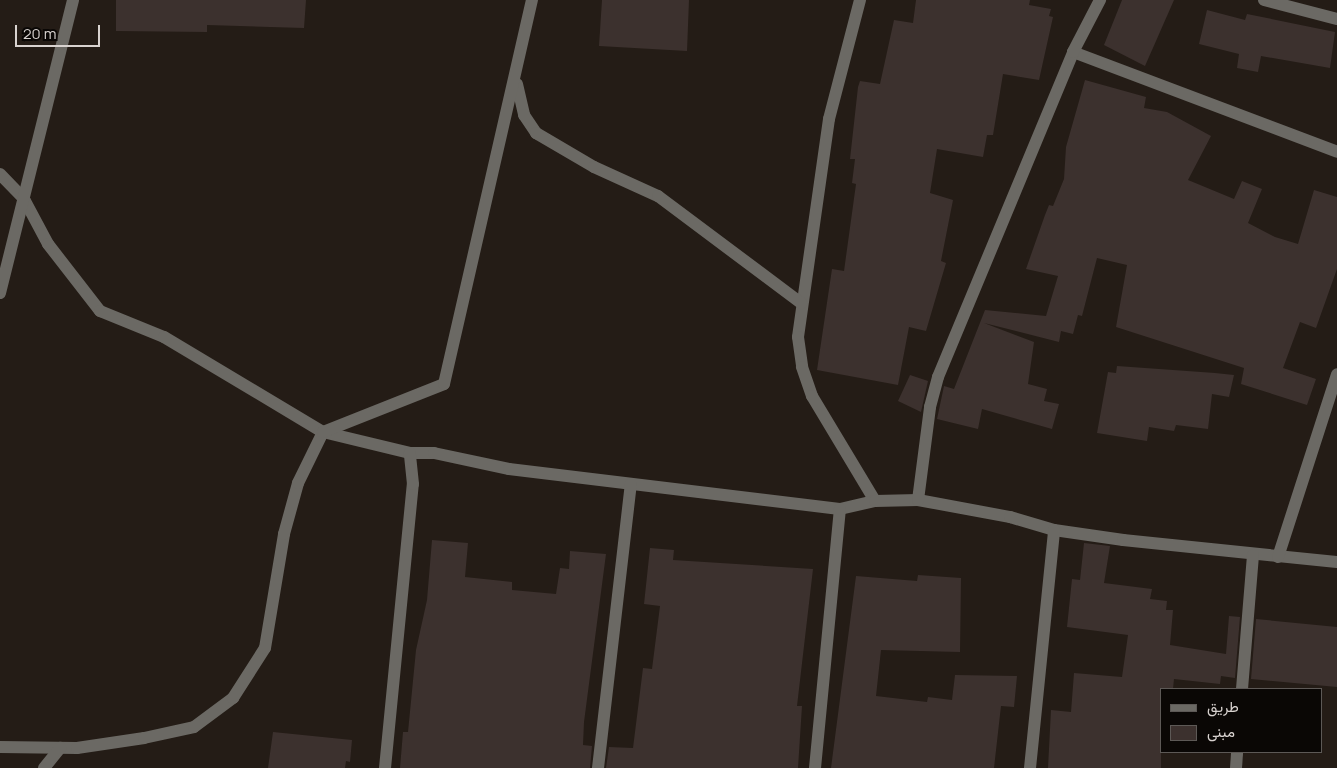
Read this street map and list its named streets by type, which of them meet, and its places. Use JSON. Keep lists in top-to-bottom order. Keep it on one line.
{"legend":["طريق","مبنى"],"scale_bar":"20 m"}
